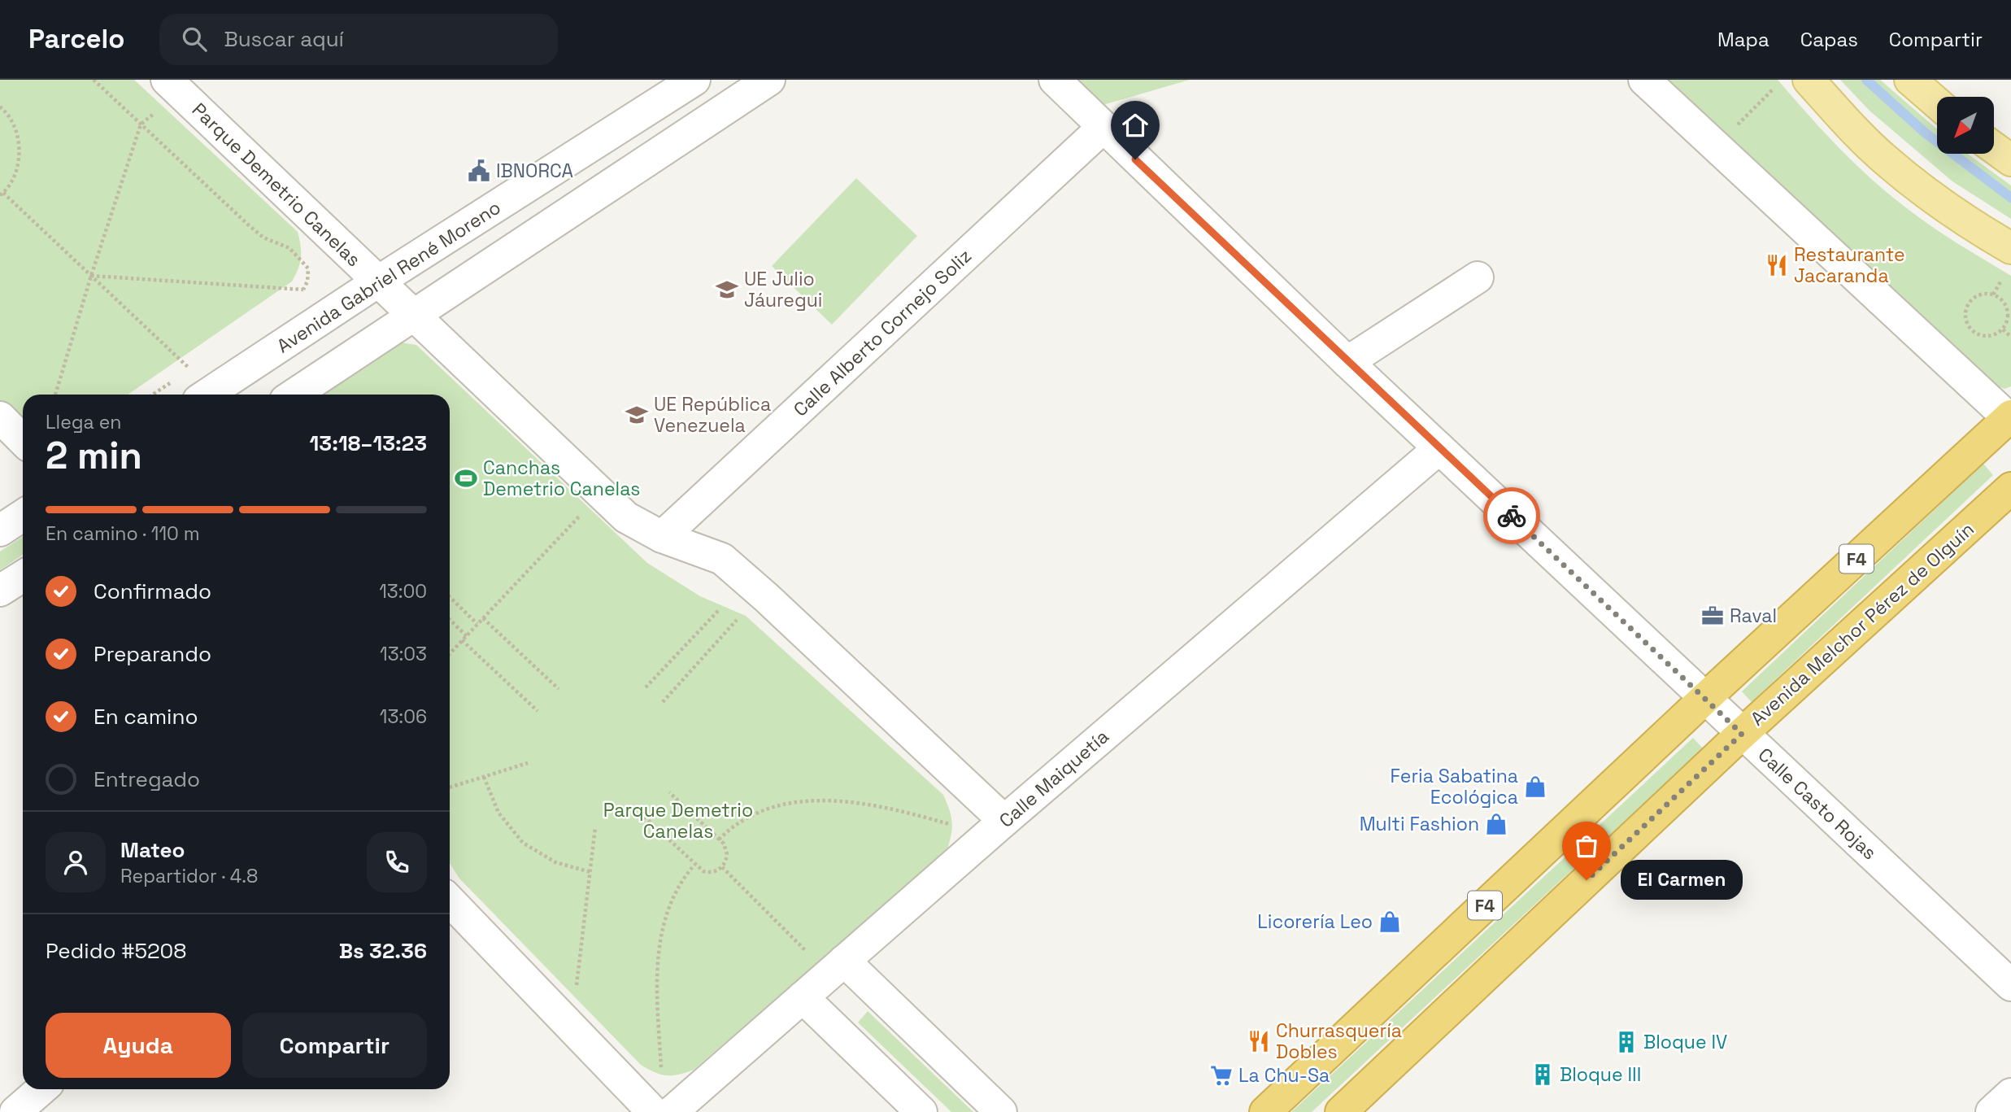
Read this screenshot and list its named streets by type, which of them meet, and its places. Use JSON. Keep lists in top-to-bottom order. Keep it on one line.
{"streets":{"highway":["F4","Avenida Melchor Pérez de Olguín"],"street":["Parque Demetrio Canelas","Avenida Gabriel René Moreno","Calle Alberto Cornejo Soliz","Calle Maiquetía","Calle Casto Rojas"]},"crossings":[["Parque Demetrio Canelas","Avenida Gabriel René Moreno"],["Parque Demetrio Canelas","Calle Alberto Cornejo Soliz"],["Parque Demetrio Canelas","Calle Maiquetía"],["Calle Alberto Cornejo Soliz","Calle Casto Rojas"],["F4","Calle Casto Rojas"],["Avenida Melchor Pérez de Olguín","Calle Casto Rojas"],["Calle Maiquetía","Calle Casto Rojas"]],"parks":["Parque Demetrio Canelas"],"places":{"public building":["IBNORCA"],"restaurant":["Restaurante Jacaranda","Churrasquería Dobles"],"school or university":["UE Julio Jáuregui","UE República Venezuela"],"sports":["Canchas Demetrio Canelas"],"office":["Raval"],"shop":["Feria Sabatina Ecológica","Multi Fashion","Licorería Leo"],"other":["El Carmen"],"building":["Bloque IV","Bloque III"],"supermarket":["La Chu-Sa"]},"north":"bottom left","page":{"header":"Parcelo","search":"Buscar aquí","nav":["Mapa","Capas","Compartir"],"heading":["2 min","Llega en","13:18–13:23"],"panel":["Mateo","Repartidor · 4.8","Pedido #5208","Bs 32.36"],"bar":"En camino · 110 m","list":[["Confirmado","13:00"],["Preparando","13:03"],["En camino","13:06"],"Entregado"],"bubble":"El Carmen","buttons":["Ayuda","Compartir"]}}
